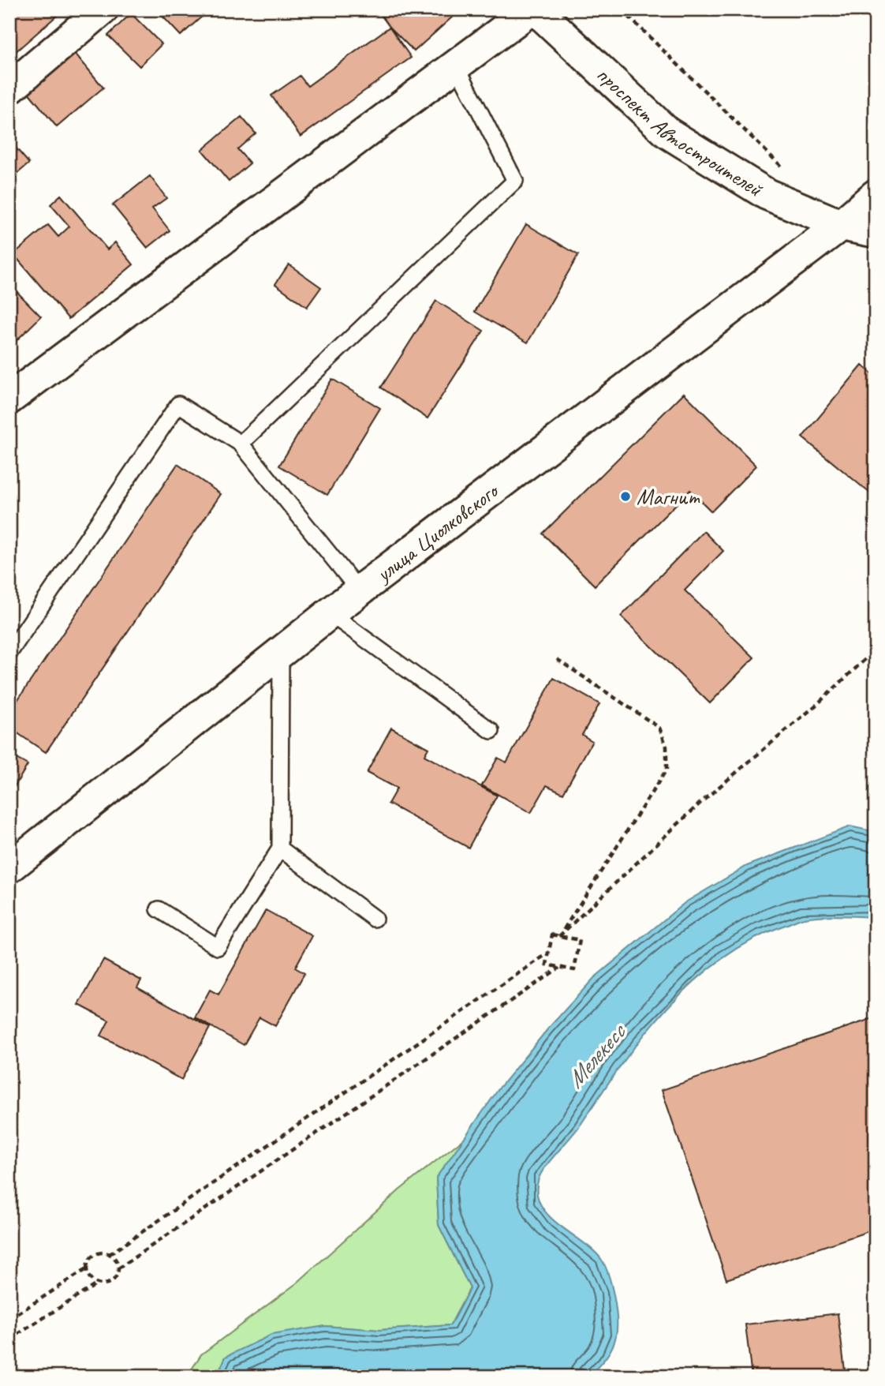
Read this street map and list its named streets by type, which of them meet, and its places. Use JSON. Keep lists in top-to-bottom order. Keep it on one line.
{"streets":{"street":["проспект Автостроителей","улица Циолковского"]},"crossings":[["проспект Автостроителей","улица Циолковского"]],"water":["Мелекесс"],"places":["Магнит"]}
